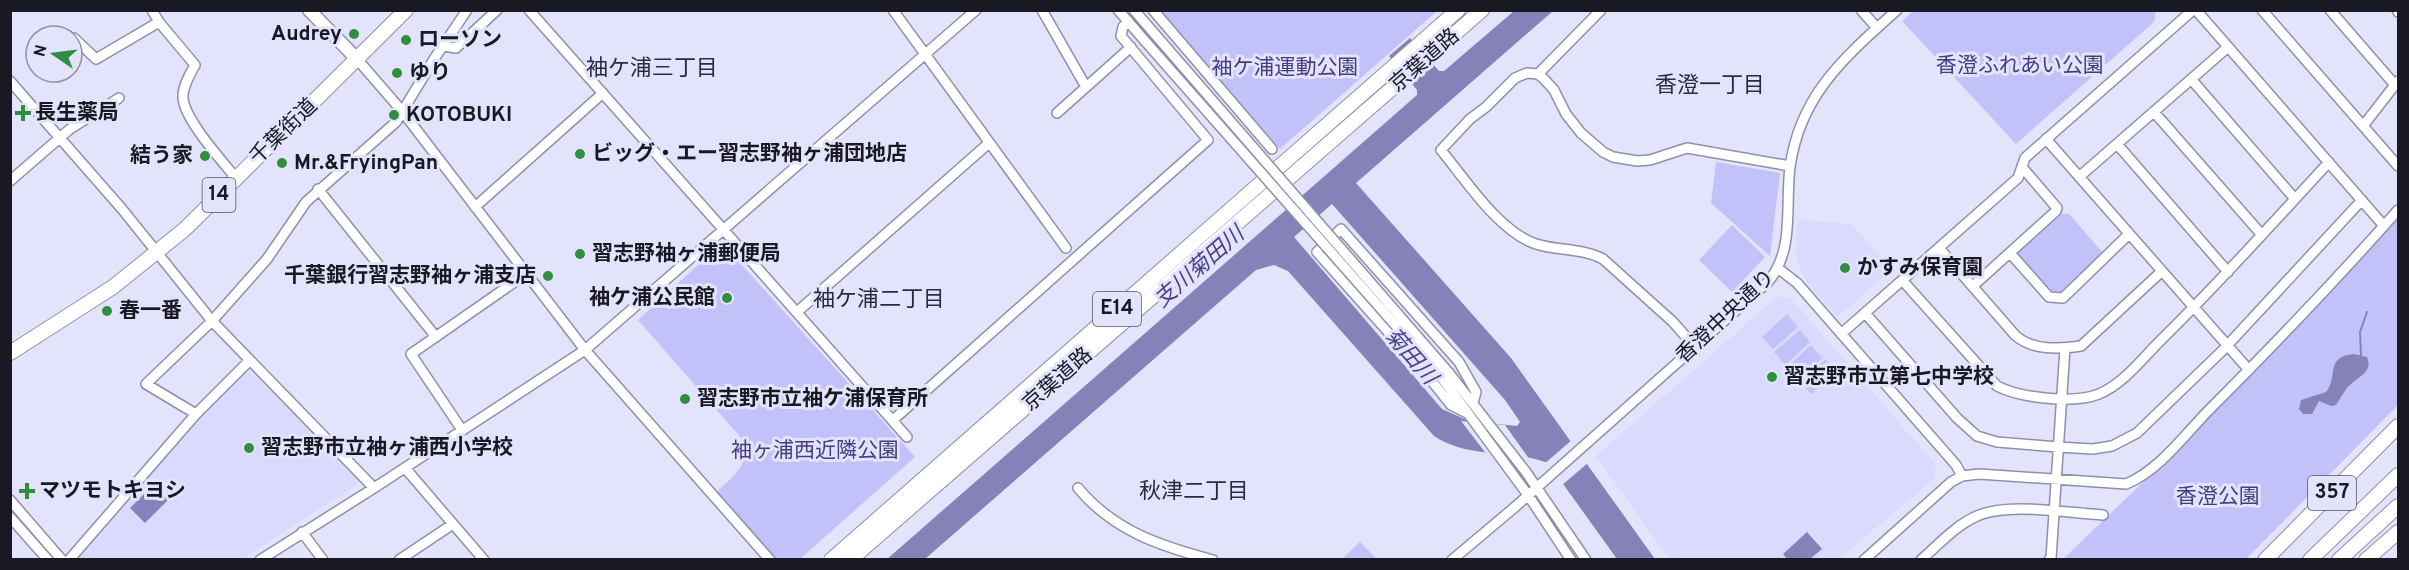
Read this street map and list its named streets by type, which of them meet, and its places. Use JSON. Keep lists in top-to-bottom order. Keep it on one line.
{"streets":{"highway":["京葉道路","千葉街道","14","E14","357"],"street":["香澄中央通り"]},"districts":["袖ケ浦三丁目","香澄一丁目","袖ケ浦二丁目","秋津二丁目"],"water":["支川菊田川","菊田川"],"parks":["香澄ふれあい公園","袖ケ浦運動公園","袖ヶ浦西近隣公園","香澄公園"],"places":{"other":["Audrey","ローソン","ゆり","KOTOBUKI","ビッグ・エー習志野袖ヶ浦団地店","結う家","Mr.&FryingPan","習志野袖ヶ浦郵便局","かすみ保育園","千葉銀行習志野袖ヶ浦支店","袖ケ浦公民館","春一番","習志野市立第七中学校","習志野市立袖ケ浦保育所","習志野市立袖ヶ浦西小学校"],"health":["長生薬局","マツモトキヨシ"]},"north":"left"}
